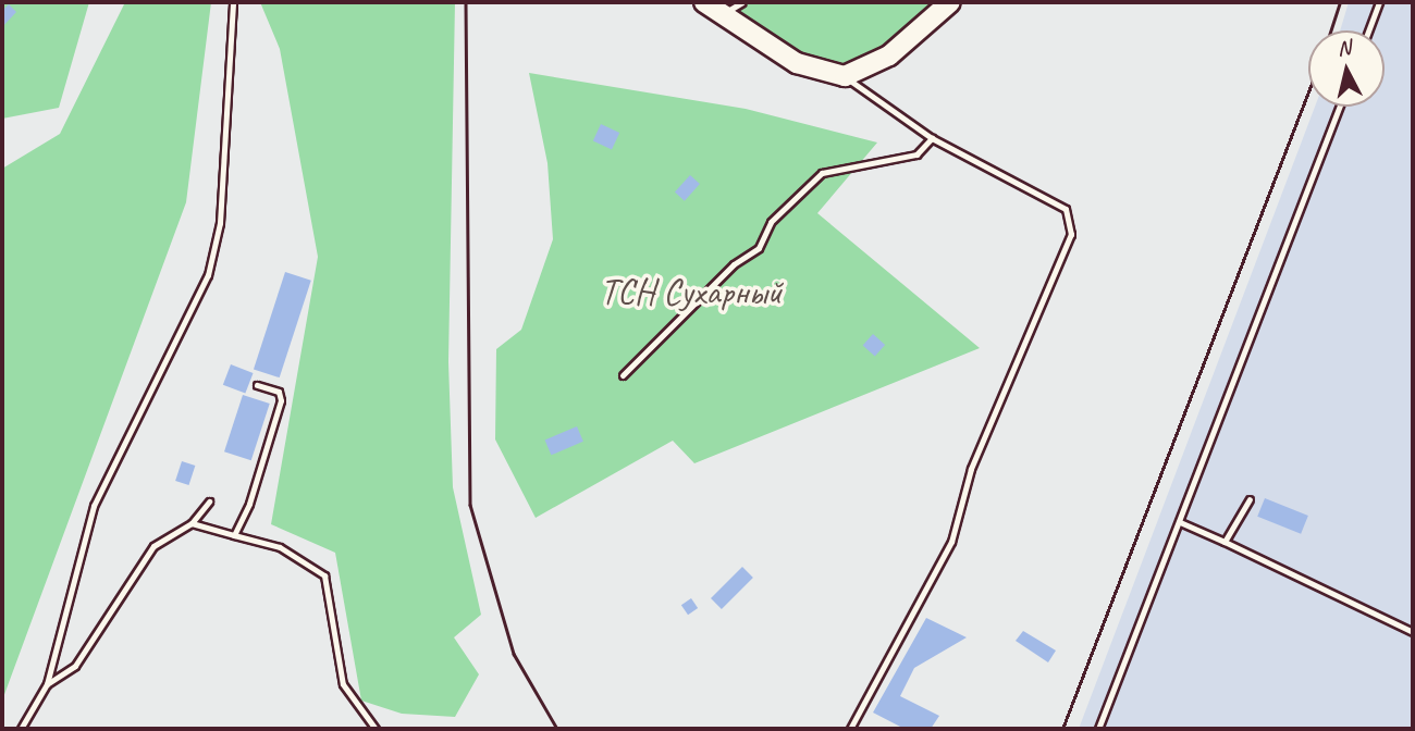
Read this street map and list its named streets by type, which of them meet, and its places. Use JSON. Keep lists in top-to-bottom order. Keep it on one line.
{"parks":["ТСН Сухарный"],"north":"top"}
